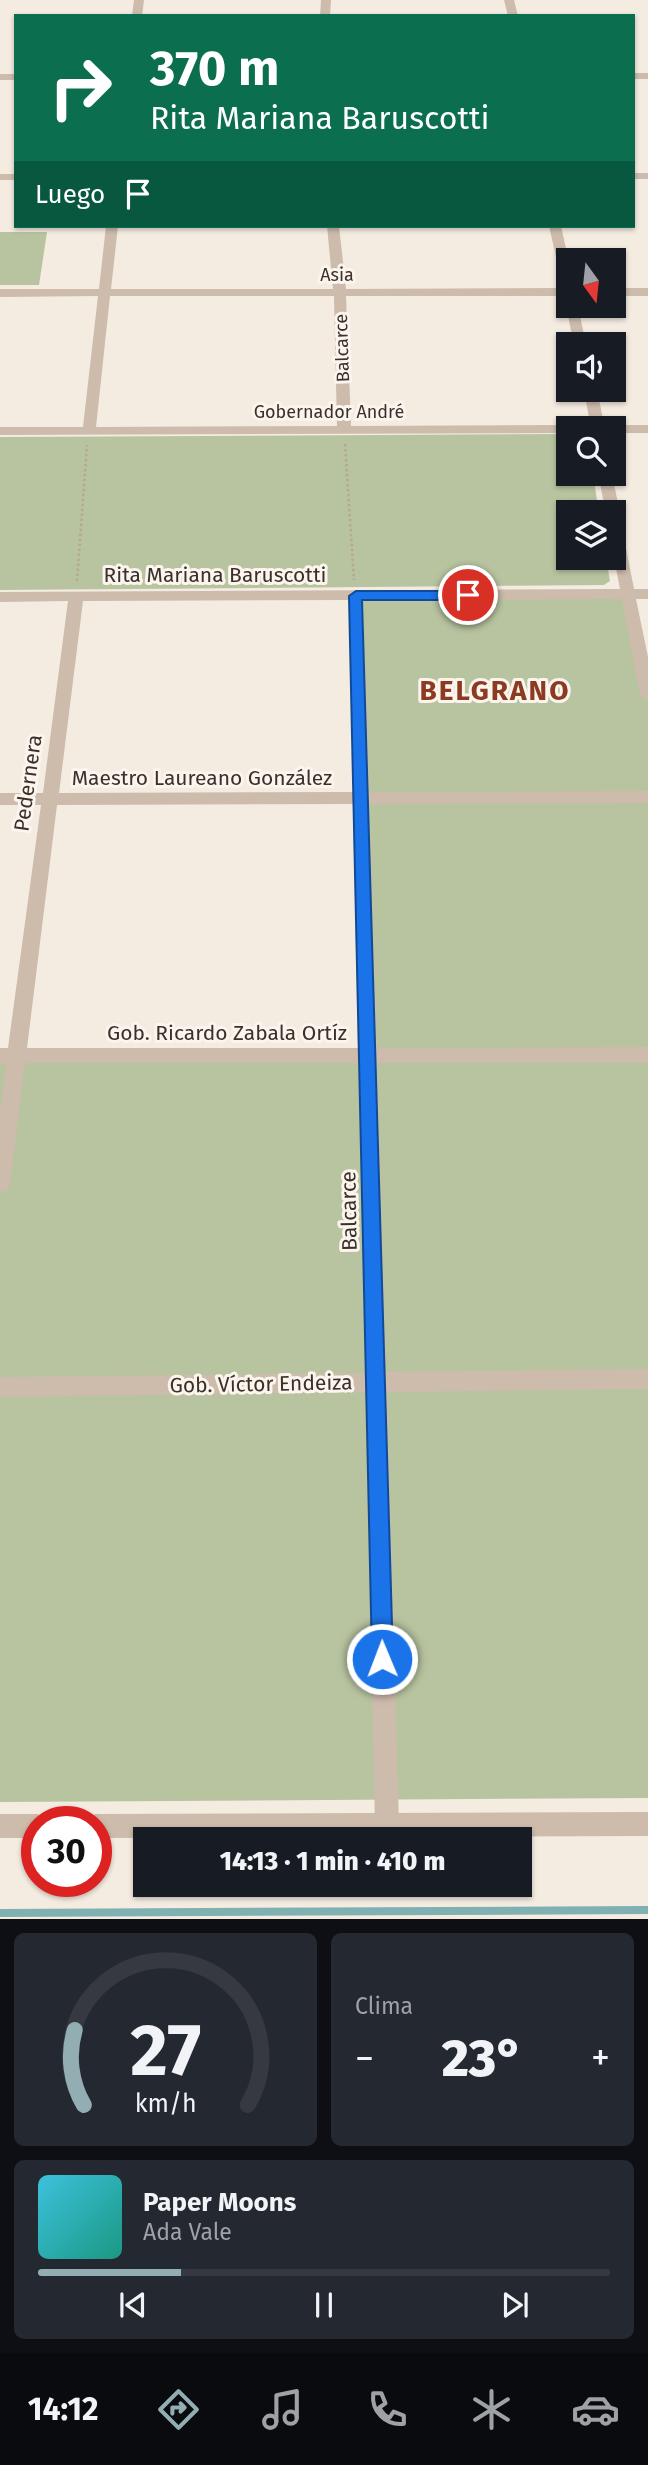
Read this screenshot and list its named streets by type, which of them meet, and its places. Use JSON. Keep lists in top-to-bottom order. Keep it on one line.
{"streets":{"street":["Asia","Balcarce","Gobernador André","Rita Mariana Baruscotti","Maestro Laureano González","Pedernera","Gob. Ricardo Zabala Ortíz","Gob. Víctor Endeiza"]},"crossings":[["Asia","Balcarce"],["Balcarce","Gobernador André"],["Balcarce","Rita Mariana Baruscotti"],["Balcarce","Maestro Laureano González"],["Balcarce","Gob. Ricardo Zabala Ortíz"],["Balcarce","Gob. Víctor Endeiza"],["Rita Mariana Baruscotti","Pedernera"],["Maestro Laureano González","Pedernera"],["Pedernera","Gob. Ricardo Zabala Ortíz"]],"districts":["BELGRANO"],"north":"bottom","page":{"turn":["370 m","Rita Mariana Baruscotti"],"then":"Luego","limit":"30","trip":"14:13 · 1 min · 410 m","tile":"Clima","heat":["−","23°","+"],"song":["Paper Moons","Ada Vale"],"tabs":"14:12","gauge":["27","km/h"]}}
